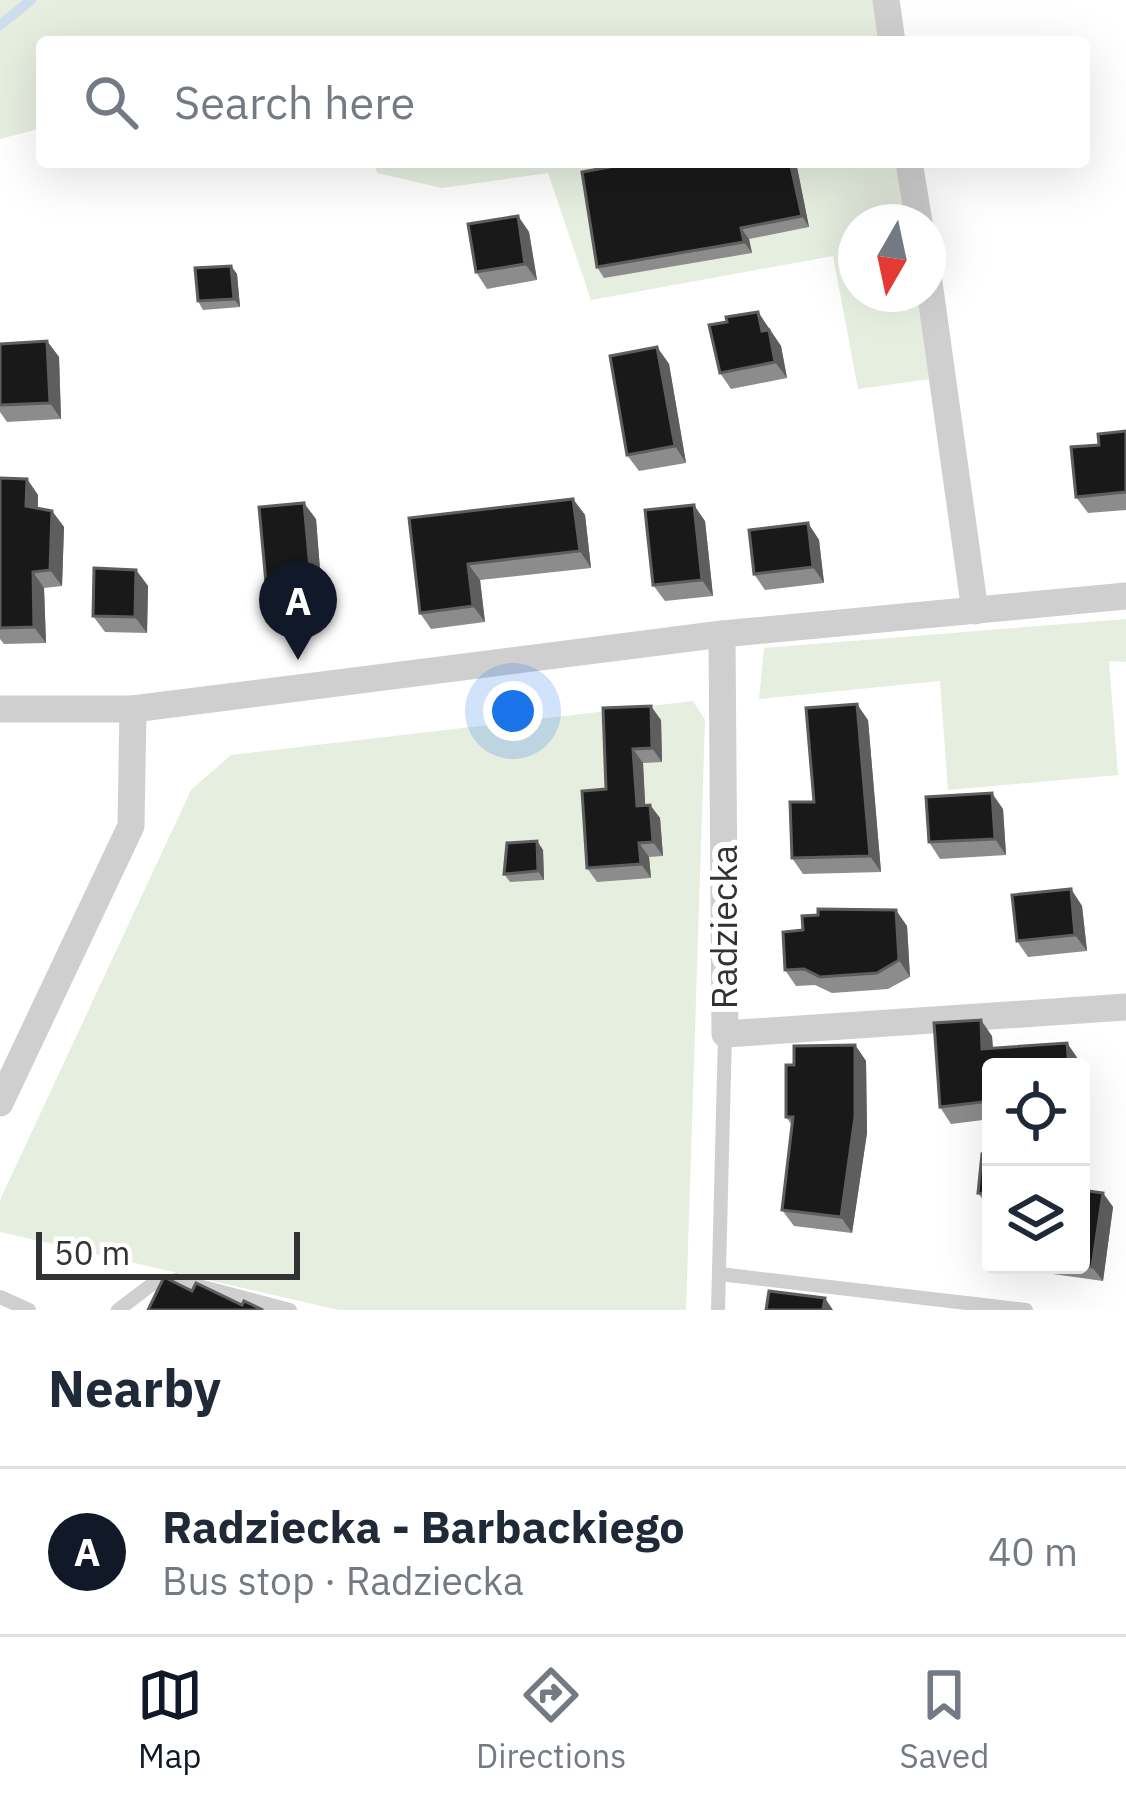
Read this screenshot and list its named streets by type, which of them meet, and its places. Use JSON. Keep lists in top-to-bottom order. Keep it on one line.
{"streets":{"street":["Radziecka"]},"scale_bar":"50 m","north":"bottom","page":{"search":"Search here","pins":"A","scale":"50 m","heading":"Nearby","list":[{"mark":"A","name":"Radziecka - Barbackiego","note":"Bus stop · Radziecka","value":"40 m"}],"nav":["Map","Directions","Saved"]}}
